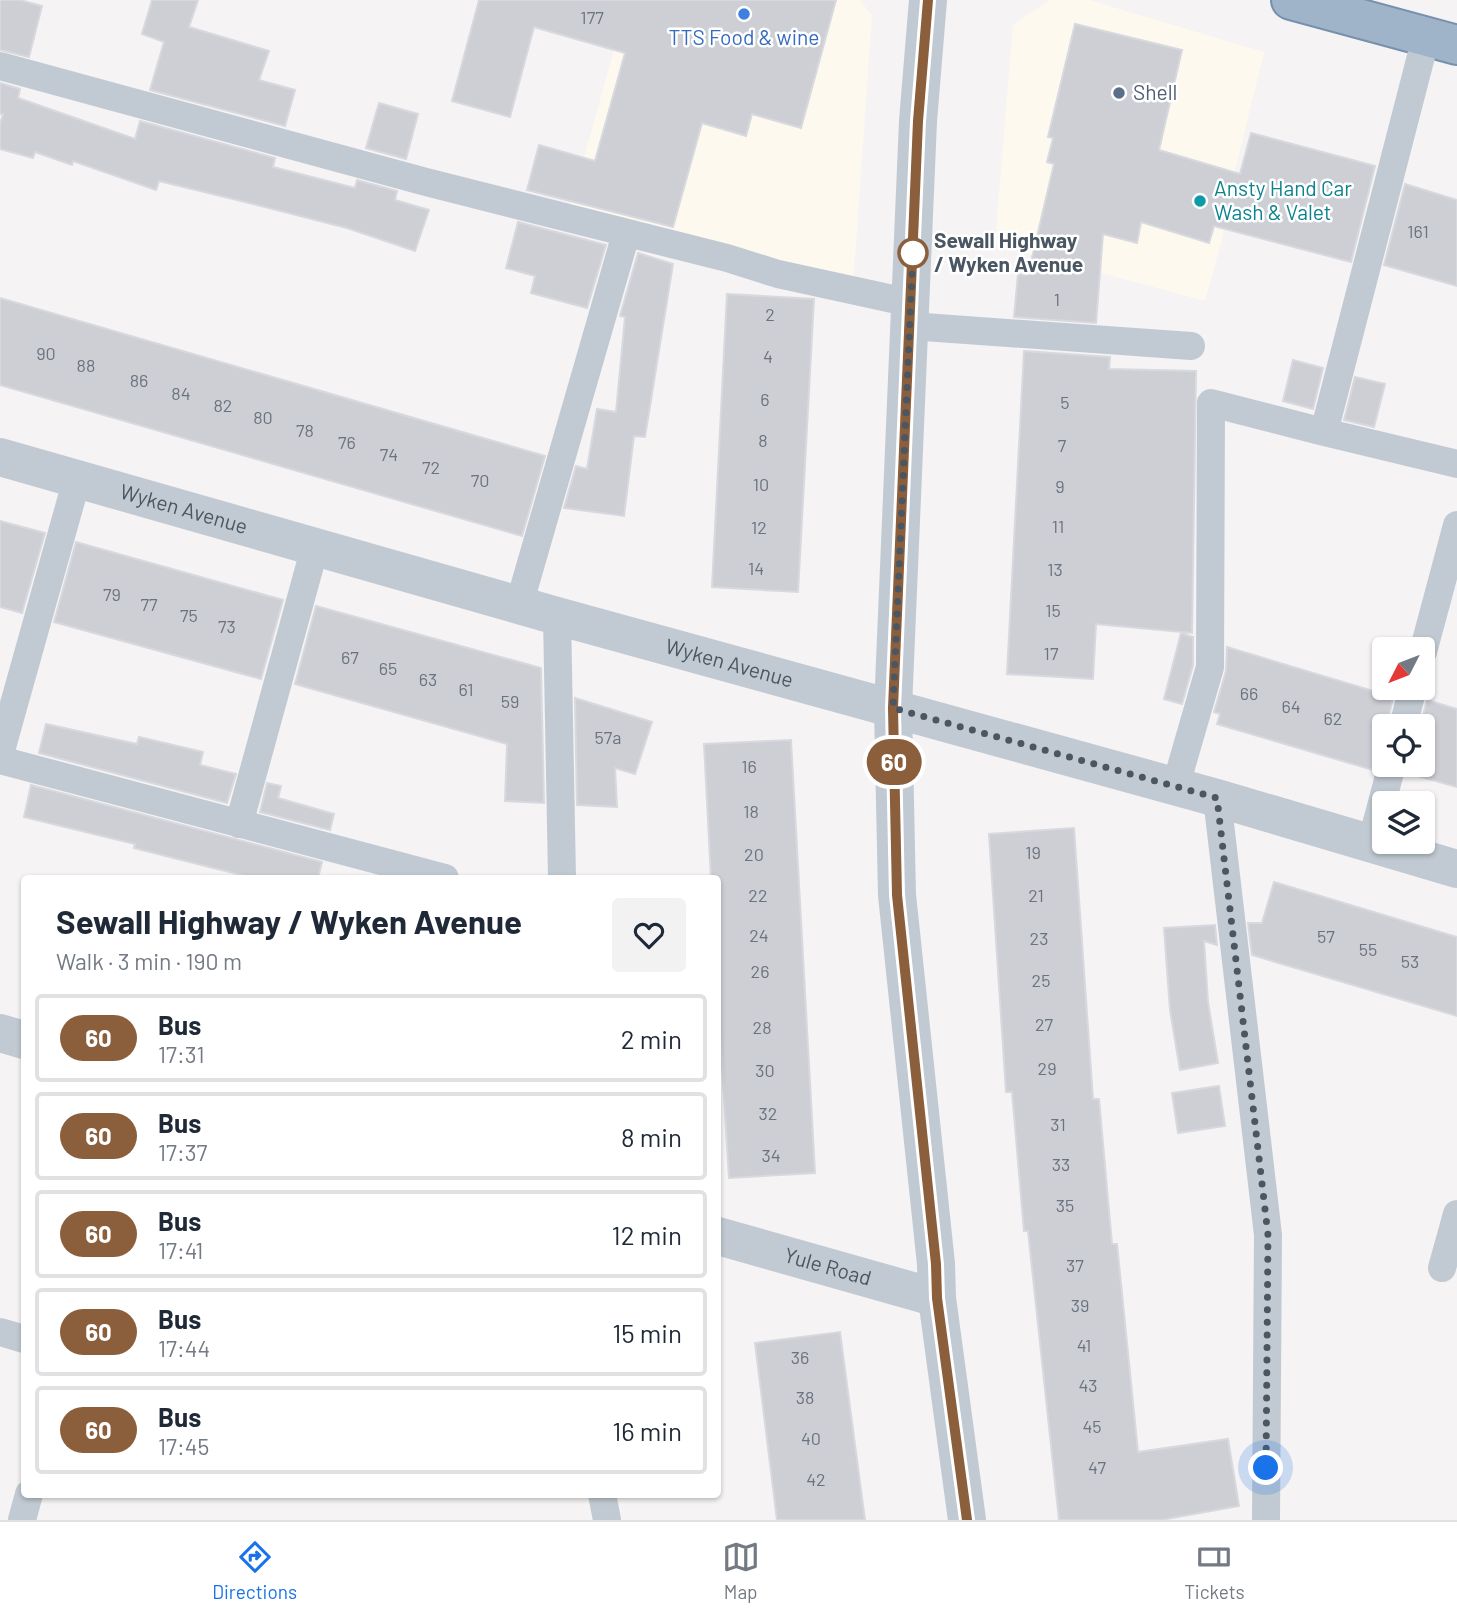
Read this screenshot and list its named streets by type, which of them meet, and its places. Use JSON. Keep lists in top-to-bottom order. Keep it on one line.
{"streets":{"street":["Wyken Avenue","Yule Road"]},"places":["TTS Food & wine","Shell","Ansty Hand Car Wash & Valet","Sewall Highway / Wyken Avenue"],"lines":["bus line 60"],"house_numbers":["177","161","1","2","90","4","88","86","84","6","5","82","80","78","8","76","7","74","72","70","10","9","11","12","14","13","79","77","15","75","73","17","67","65","63","61","66","59","64","62","57a","16","18","19","20","22","21","24","57","23","55","53","26","25","27","28","29","30","32","31","34","33","35","37","39","41","36","43","38","45","40","47","42"],"north":"bottom left","page":{"on_map":"60","heading":["Sewall Highway / Wyken Avenue","Walk · 3 min · 190 m"],"list":[{"mark":"60","name":"Bus","note":"17:31","value":"2 min"},{"mark":"60","name":"Bus","note":"17:37","value":"8 min"},{"mark":"60","name":"Bus","note":"17:41","value":"12 min"},{"mark":"60","name":"Bus","note":"17:44","value":"15 min"},{"mark":"60","name":"Bus","note":"17:45","value":"16 min"}],"tabs":["Directions","Map","Tickets"]}}
